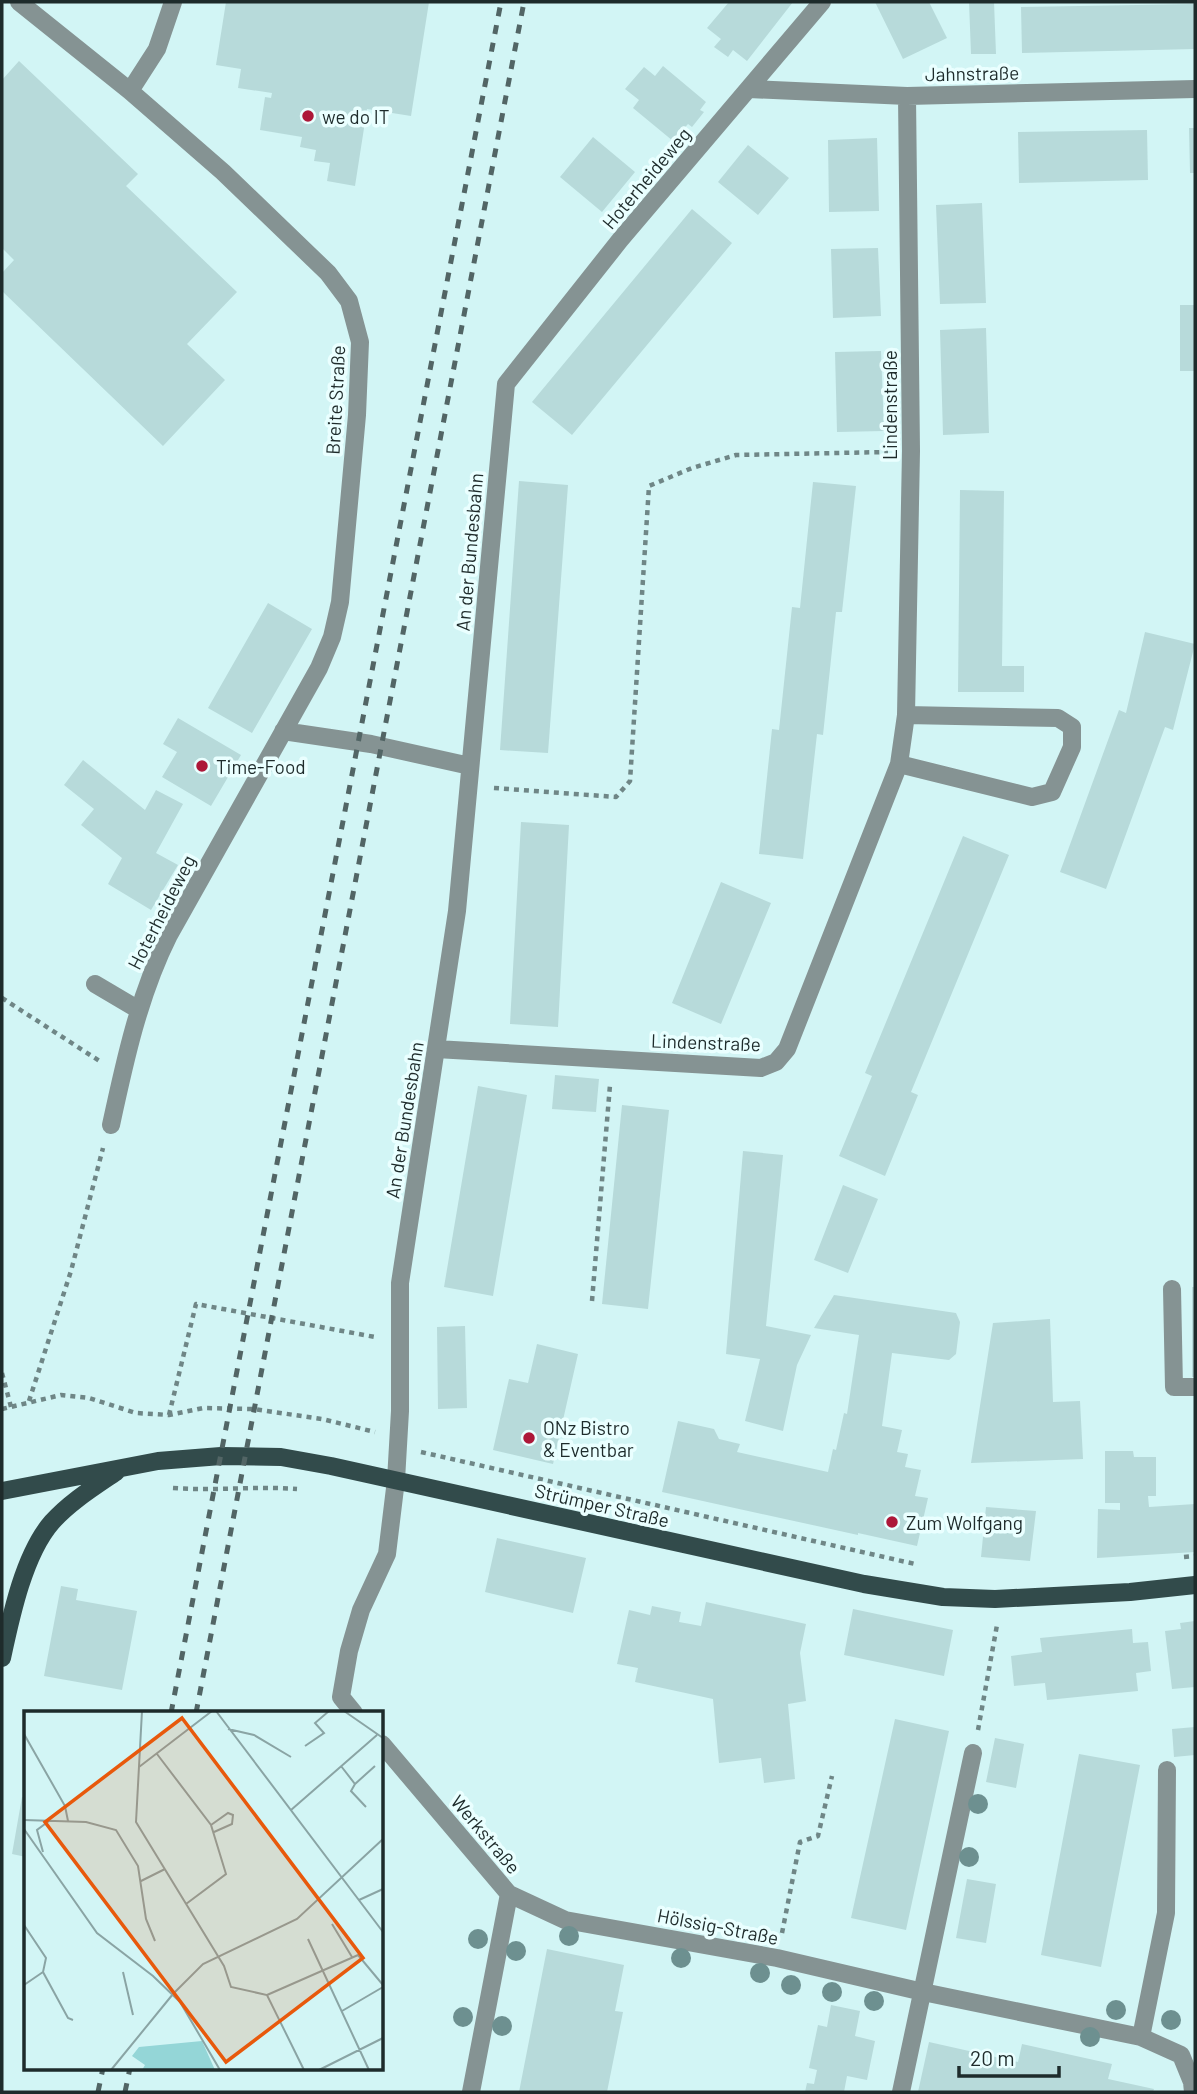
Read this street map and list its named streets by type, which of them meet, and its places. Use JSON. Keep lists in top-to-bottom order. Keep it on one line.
{"streets":{"main road":["Strümper Straße"],"street":["Jahnstraße","Hoterheideweg","Breite Straße","Lindenstraße","An der Bundesbahn","Werkstraße","Hölssig-Straße"]},"crossings":[["Jahnstraße","Hoterheideweg"],["Jahnstraße","Lindenstraße"],["Hoterheideweg","Breite Straße"],["Hoterheideweg","An der Bundesbahn"],["Lindenstraße","An der Bundesbahn"],["An der Bundesbahn","Strümper Straße"],["Werkstraße","Hölssig-Straße"]],"places":["we do IT","Time-Food","ONz Bistro & Eventbar","Zum Wolfgang"],"scale_bar":"20 m"}
